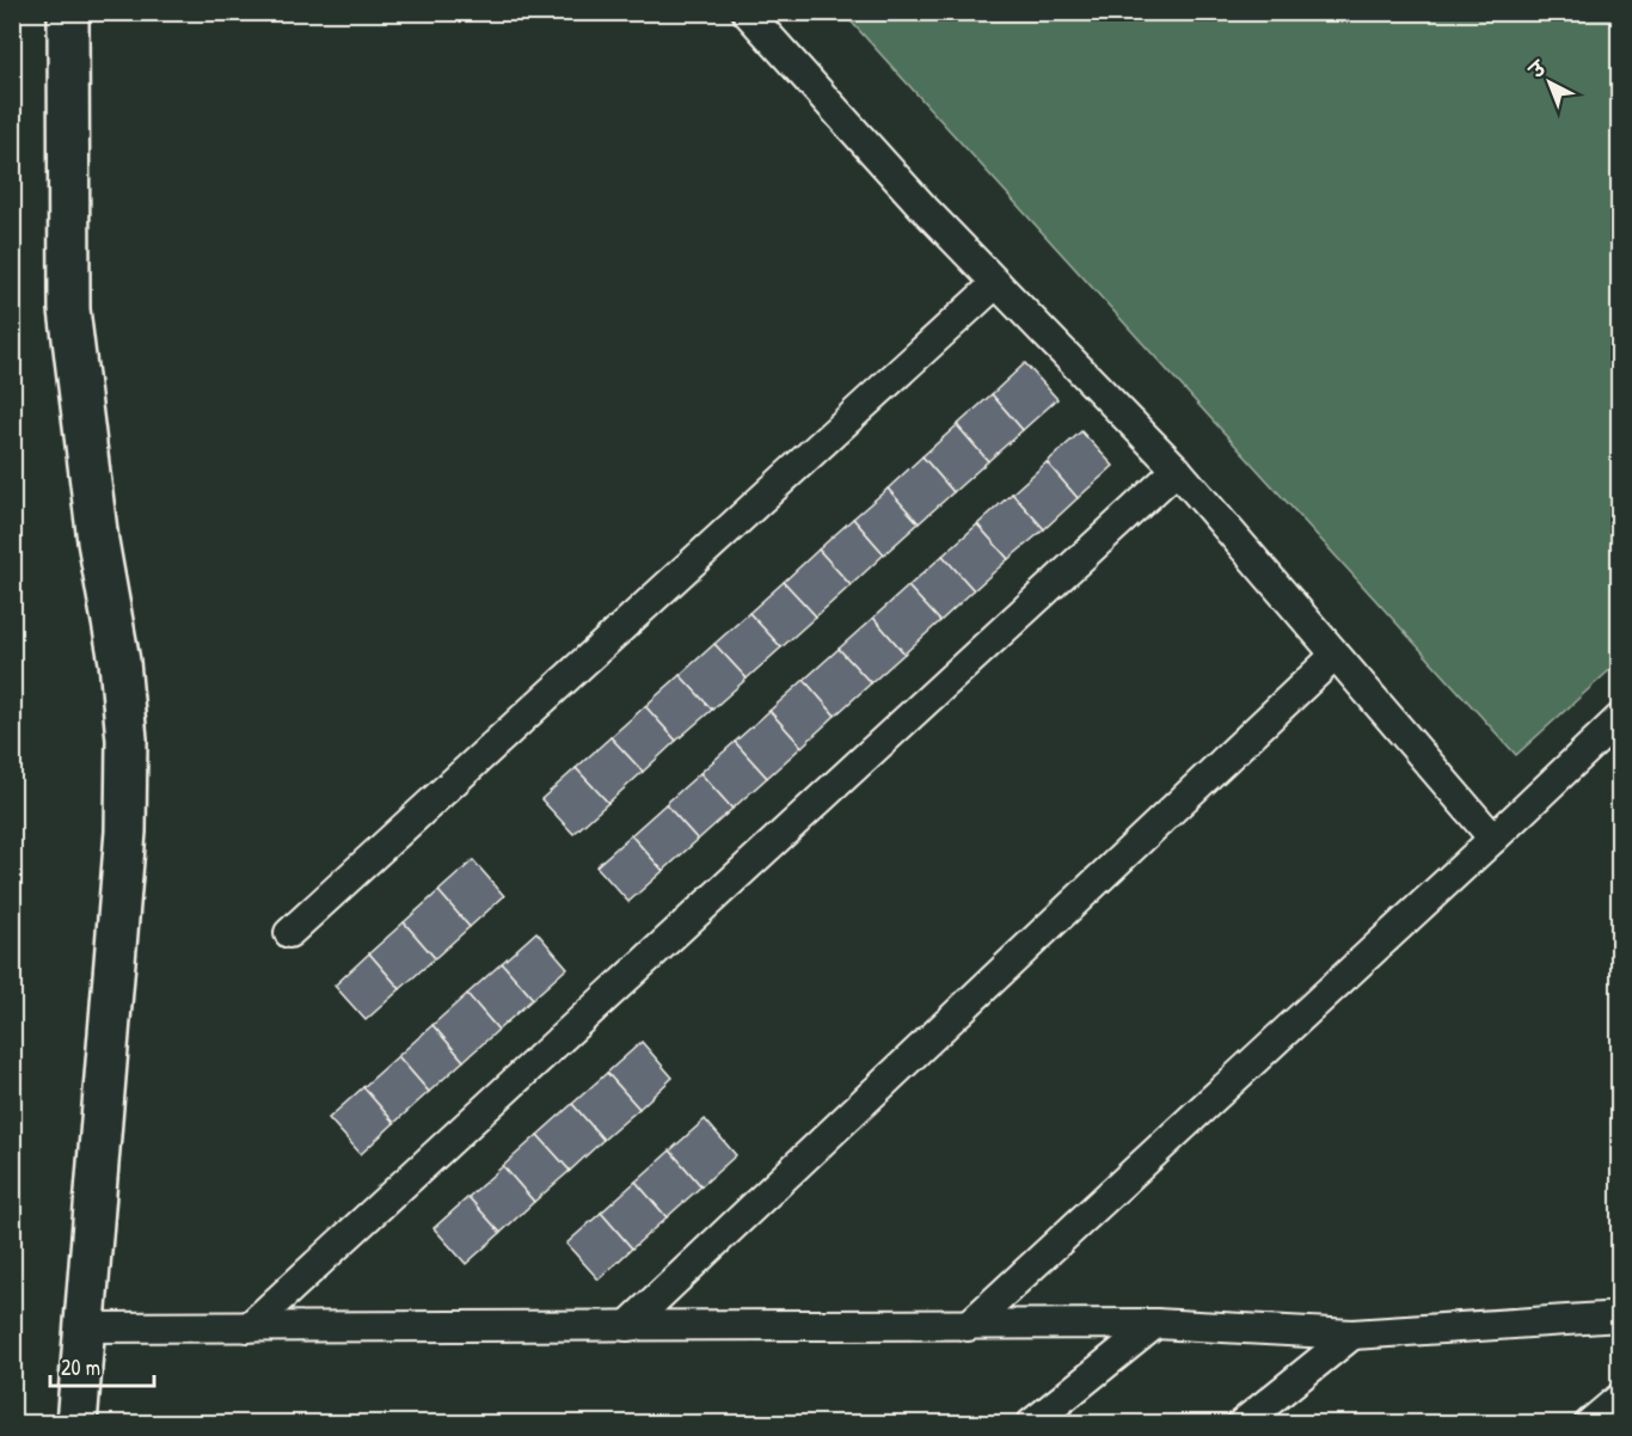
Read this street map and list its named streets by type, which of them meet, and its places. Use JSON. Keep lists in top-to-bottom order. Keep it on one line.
{"scale_bar":"20 m","north":"top left"}
